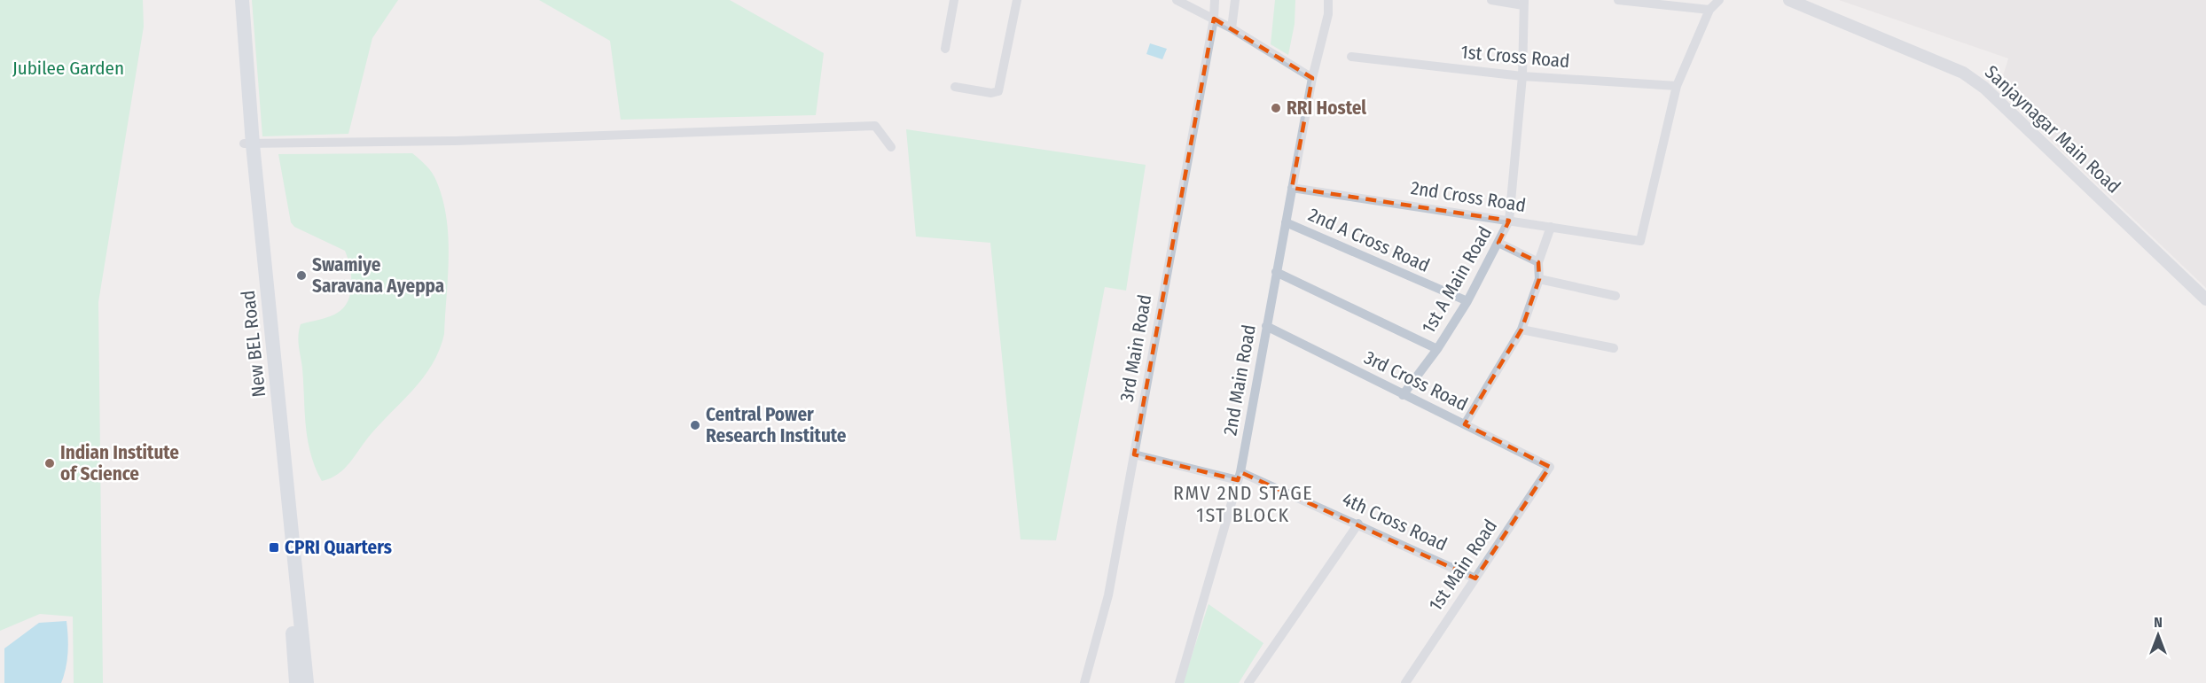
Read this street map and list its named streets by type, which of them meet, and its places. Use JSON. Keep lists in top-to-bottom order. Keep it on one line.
{"streets":{"main road":["New BEL Road"],"street":["1st Cross Road","Sanjaynagar Main Road","2nd Cross Road","2nd A Cross Road","1st A Main Road","3rd Main Road","2nd Main Road","3rd Cross Road","4th Cross Road","1st Main Road"]},"crossings":[["1st Cross Road","2nd Cross Road"],["1st Cross Road","1st A Main Road"],["2nd Cross Road","1st A Main Road"],["2nd Cross Road","2nd Main Road"],["2nd A Cross Road","1st A Main Road"],["2nd A Cross Road","2nd Main Road"],["1st A Main Road","3rd Cross Road"],["3rd Main Road","4th Cross Road"],["2nd Main Road","3rd Cross Road"],["2nd Main Road","4th Cross Road"],["3rd Cross Road","1st Main Road"],["4th Cross Road","1st Main Road"]],"districts":["RMV 2ND STAGE 1ST BLOCK"],"parks":["Jubilee Garden"],"places":{"other":["RRI Hostel","Swamiye Saravana Ayeppa","Central Power Research Institute","Indian Institute of Science"],"transit":["CPRI Quarters"]},"north":"top"}
